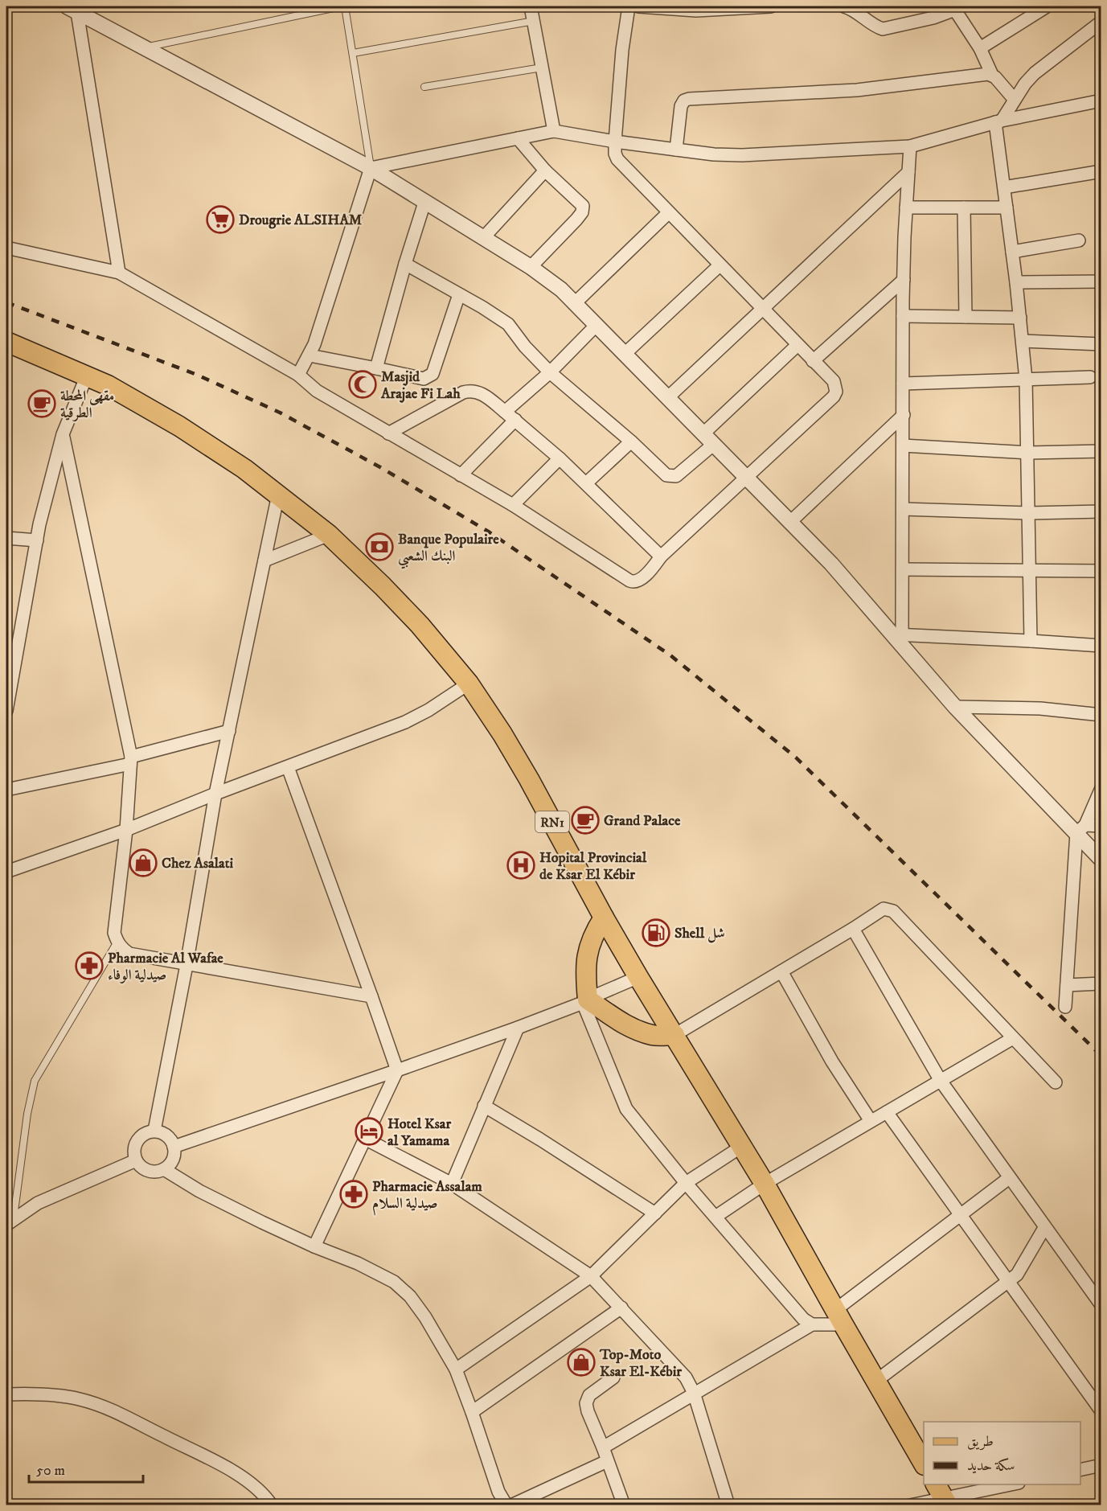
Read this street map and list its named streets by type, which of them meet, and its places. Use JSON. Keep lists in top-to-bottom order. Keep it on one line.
{"streets":{"main road":["RN1"]},"places":{"supermarket":["Drougrie ALSIHAM"],"mosque":["Masjid Arajae Fi Lah"],"cafe":["مقهى المحطة الطرقية","Grand Palace"],"bank":["Banque Populaire البنك الشعبي"],"shop":["Chez Asalati","Top-Moto Ksar El-Kébir"],"hospital":["Hopital Provincial de Ksar El Kébir"],"fuel station":["Shell شل"],"pharmacy":["Pharmacie Al Wafae صيدلية الوفاء","Pharmacie Assalam صيدلية السلام"],"hotel":["Hotel Ksar al Yamama"]},"legend":["طريق","سكة حديد"],"scale_bar":"50 m"}
